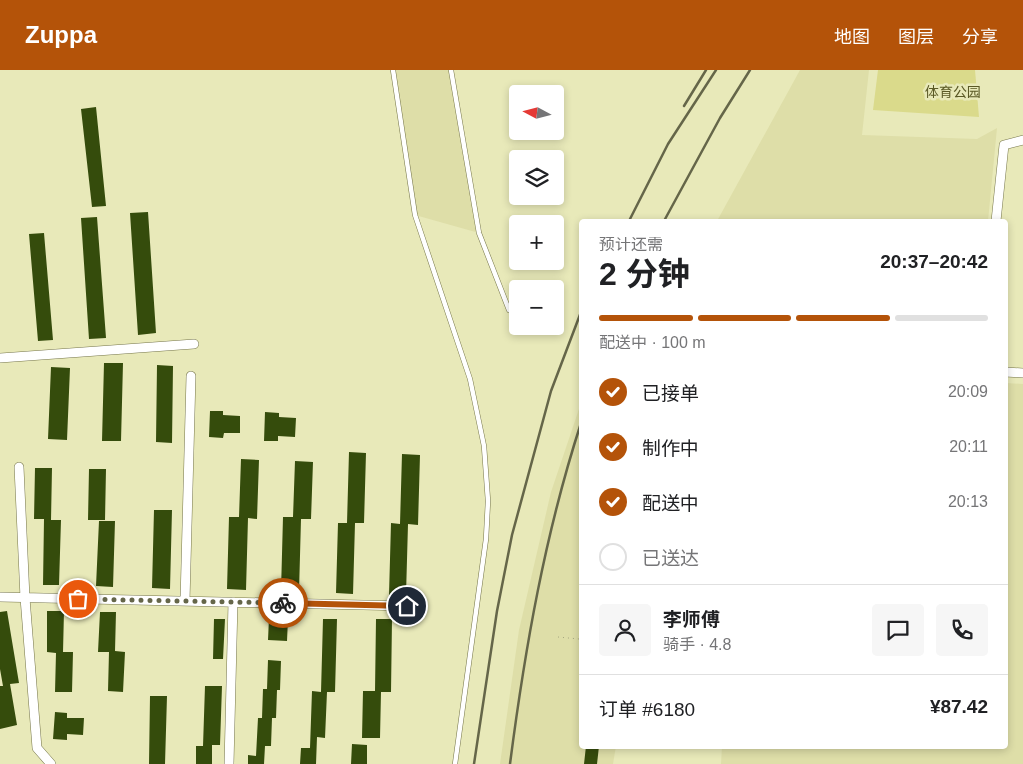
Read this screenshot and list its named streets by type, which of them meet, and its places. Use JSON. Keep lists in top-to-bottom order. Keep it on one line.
{"parks":["体育公园"],"north":"left","page":{"header":"Zuppa","nav":["地图","图层","分享"],"map_buttons":["+","−"],"heading":["2 分钟","预计还需","20:37–20:42"],"panel":["李师傅","骑手 · 4.8","订单 #6180","¥87.42"],"bar":"配送中 · 100 m","list":[["已接单","20:09"],["制作中","20:11"],["配送中","20:13"],"已送达"]}}
